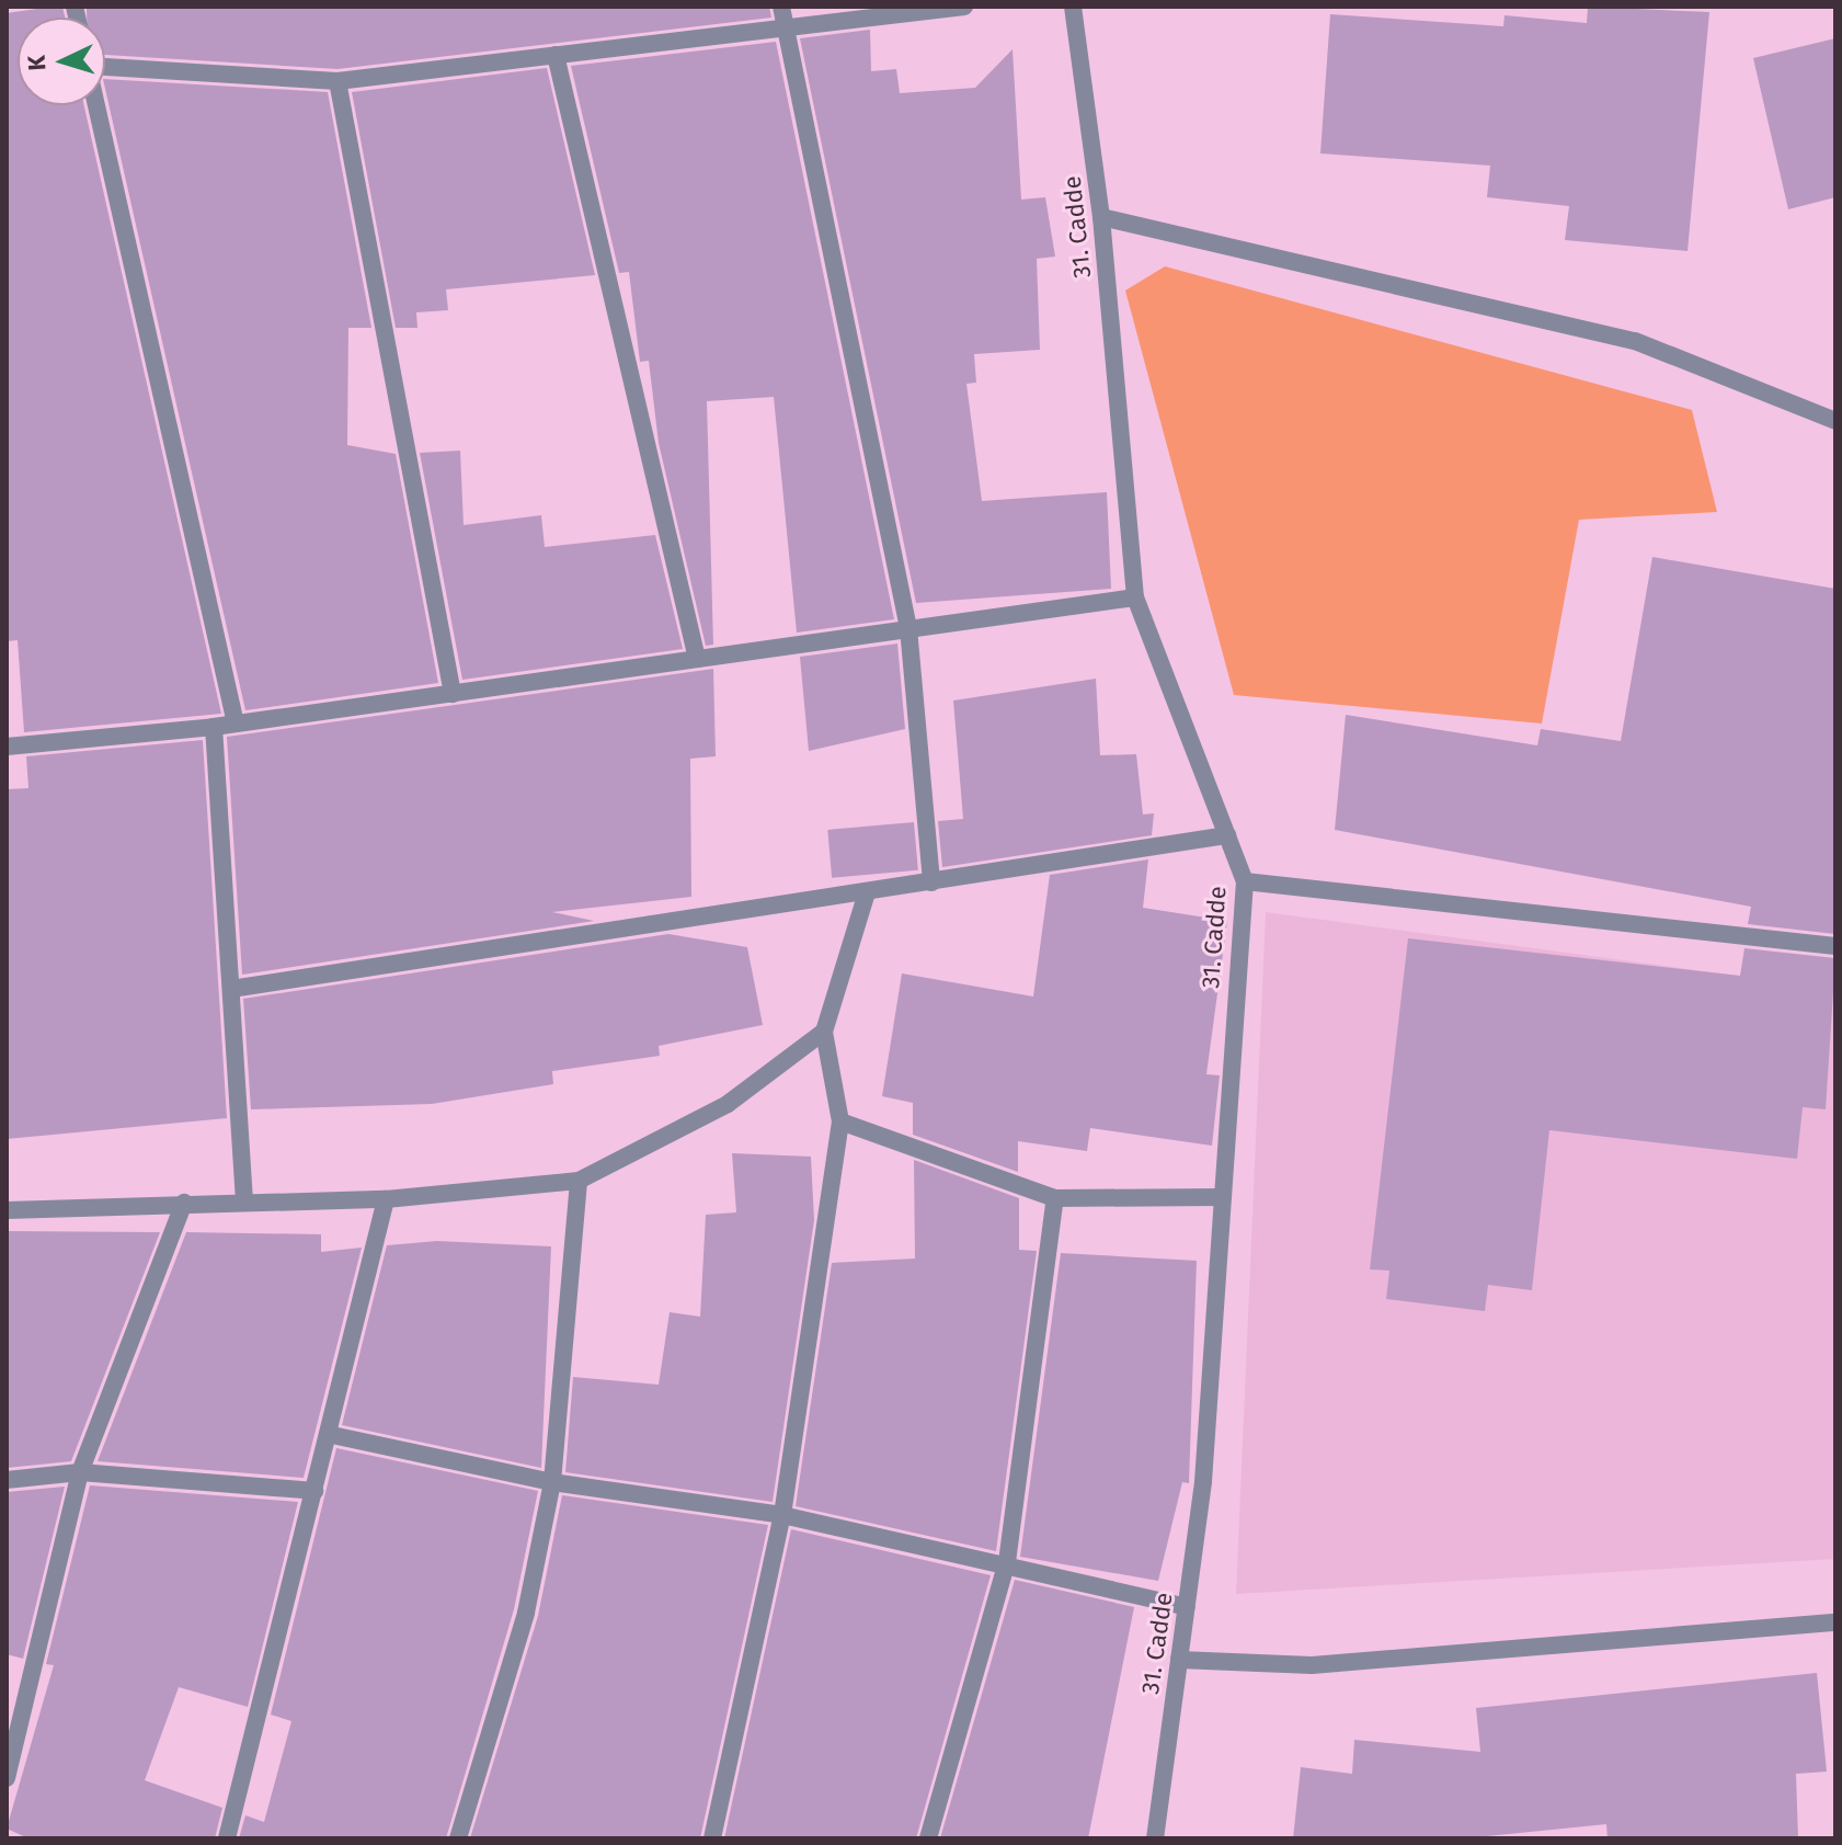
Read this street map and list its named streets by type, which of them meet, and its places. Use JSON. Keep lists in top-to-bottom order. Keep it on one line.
{"streets":{"street":["31. Cadde"]},"north":"left"}
